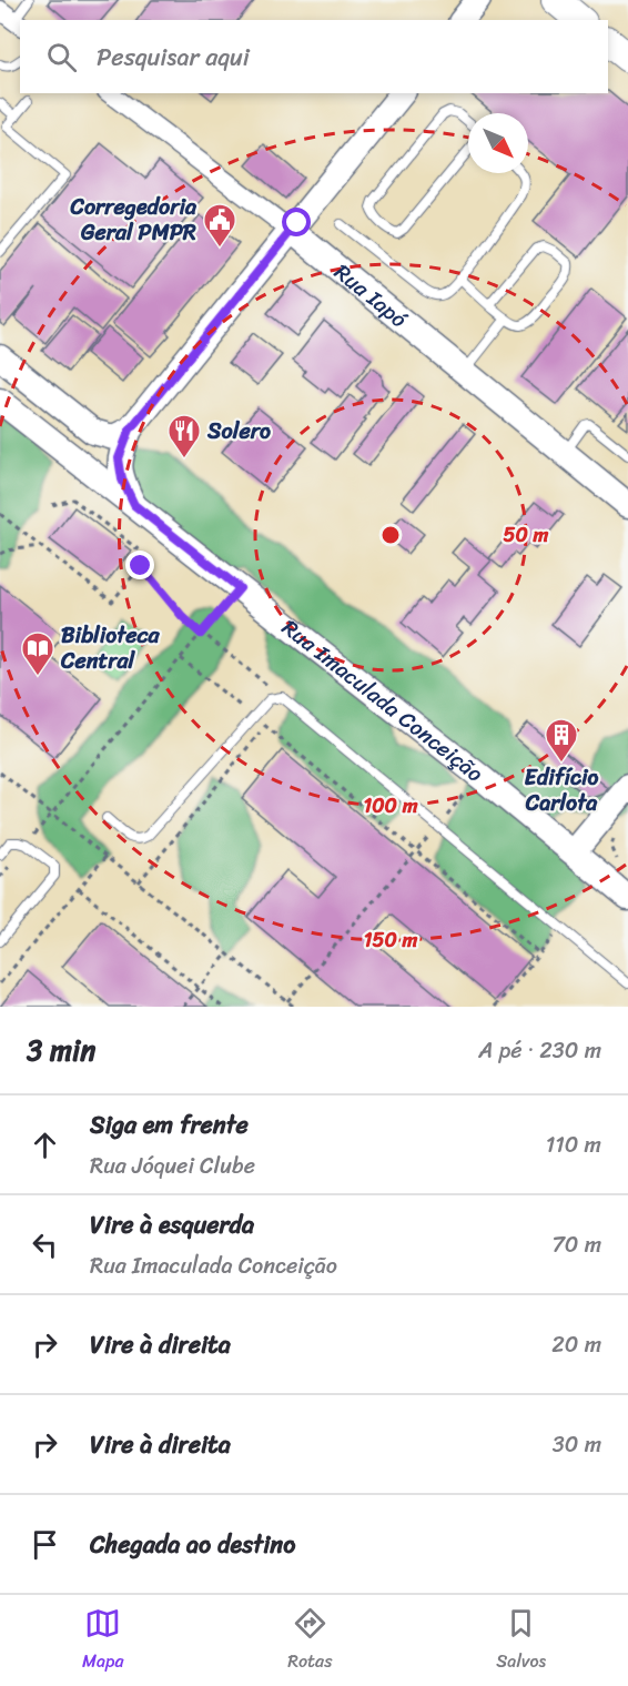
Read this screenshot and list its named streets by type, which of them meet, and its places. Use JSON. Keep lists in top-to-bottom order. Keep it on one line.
{"streets":{"main road":["Rua Iapó","Rua Imaculada Conceição"]},"places":{"public building":["Corregedoria Geral PMPR"],"restaurant":["Solero"],"library":["Biblioteca Central"],"building":["Edifício Carlota"]},"north":"bottom right","page":{"search":"Pesquisar aqui","heading":["3 min","A pé · 230 m"],"list":[["Siga em frente","Rua Jóquei Clube","110 m"],["Vire à esquerda","Rua Imaculada Conceição","70 m"],["Vire à direita","20 m"],["Vire à direita","30 m"],"Chegada ao destino"],"nav":["Mapa","Rotas","Salvos"]},"rings":["50 m","100 m","150 m"]}
